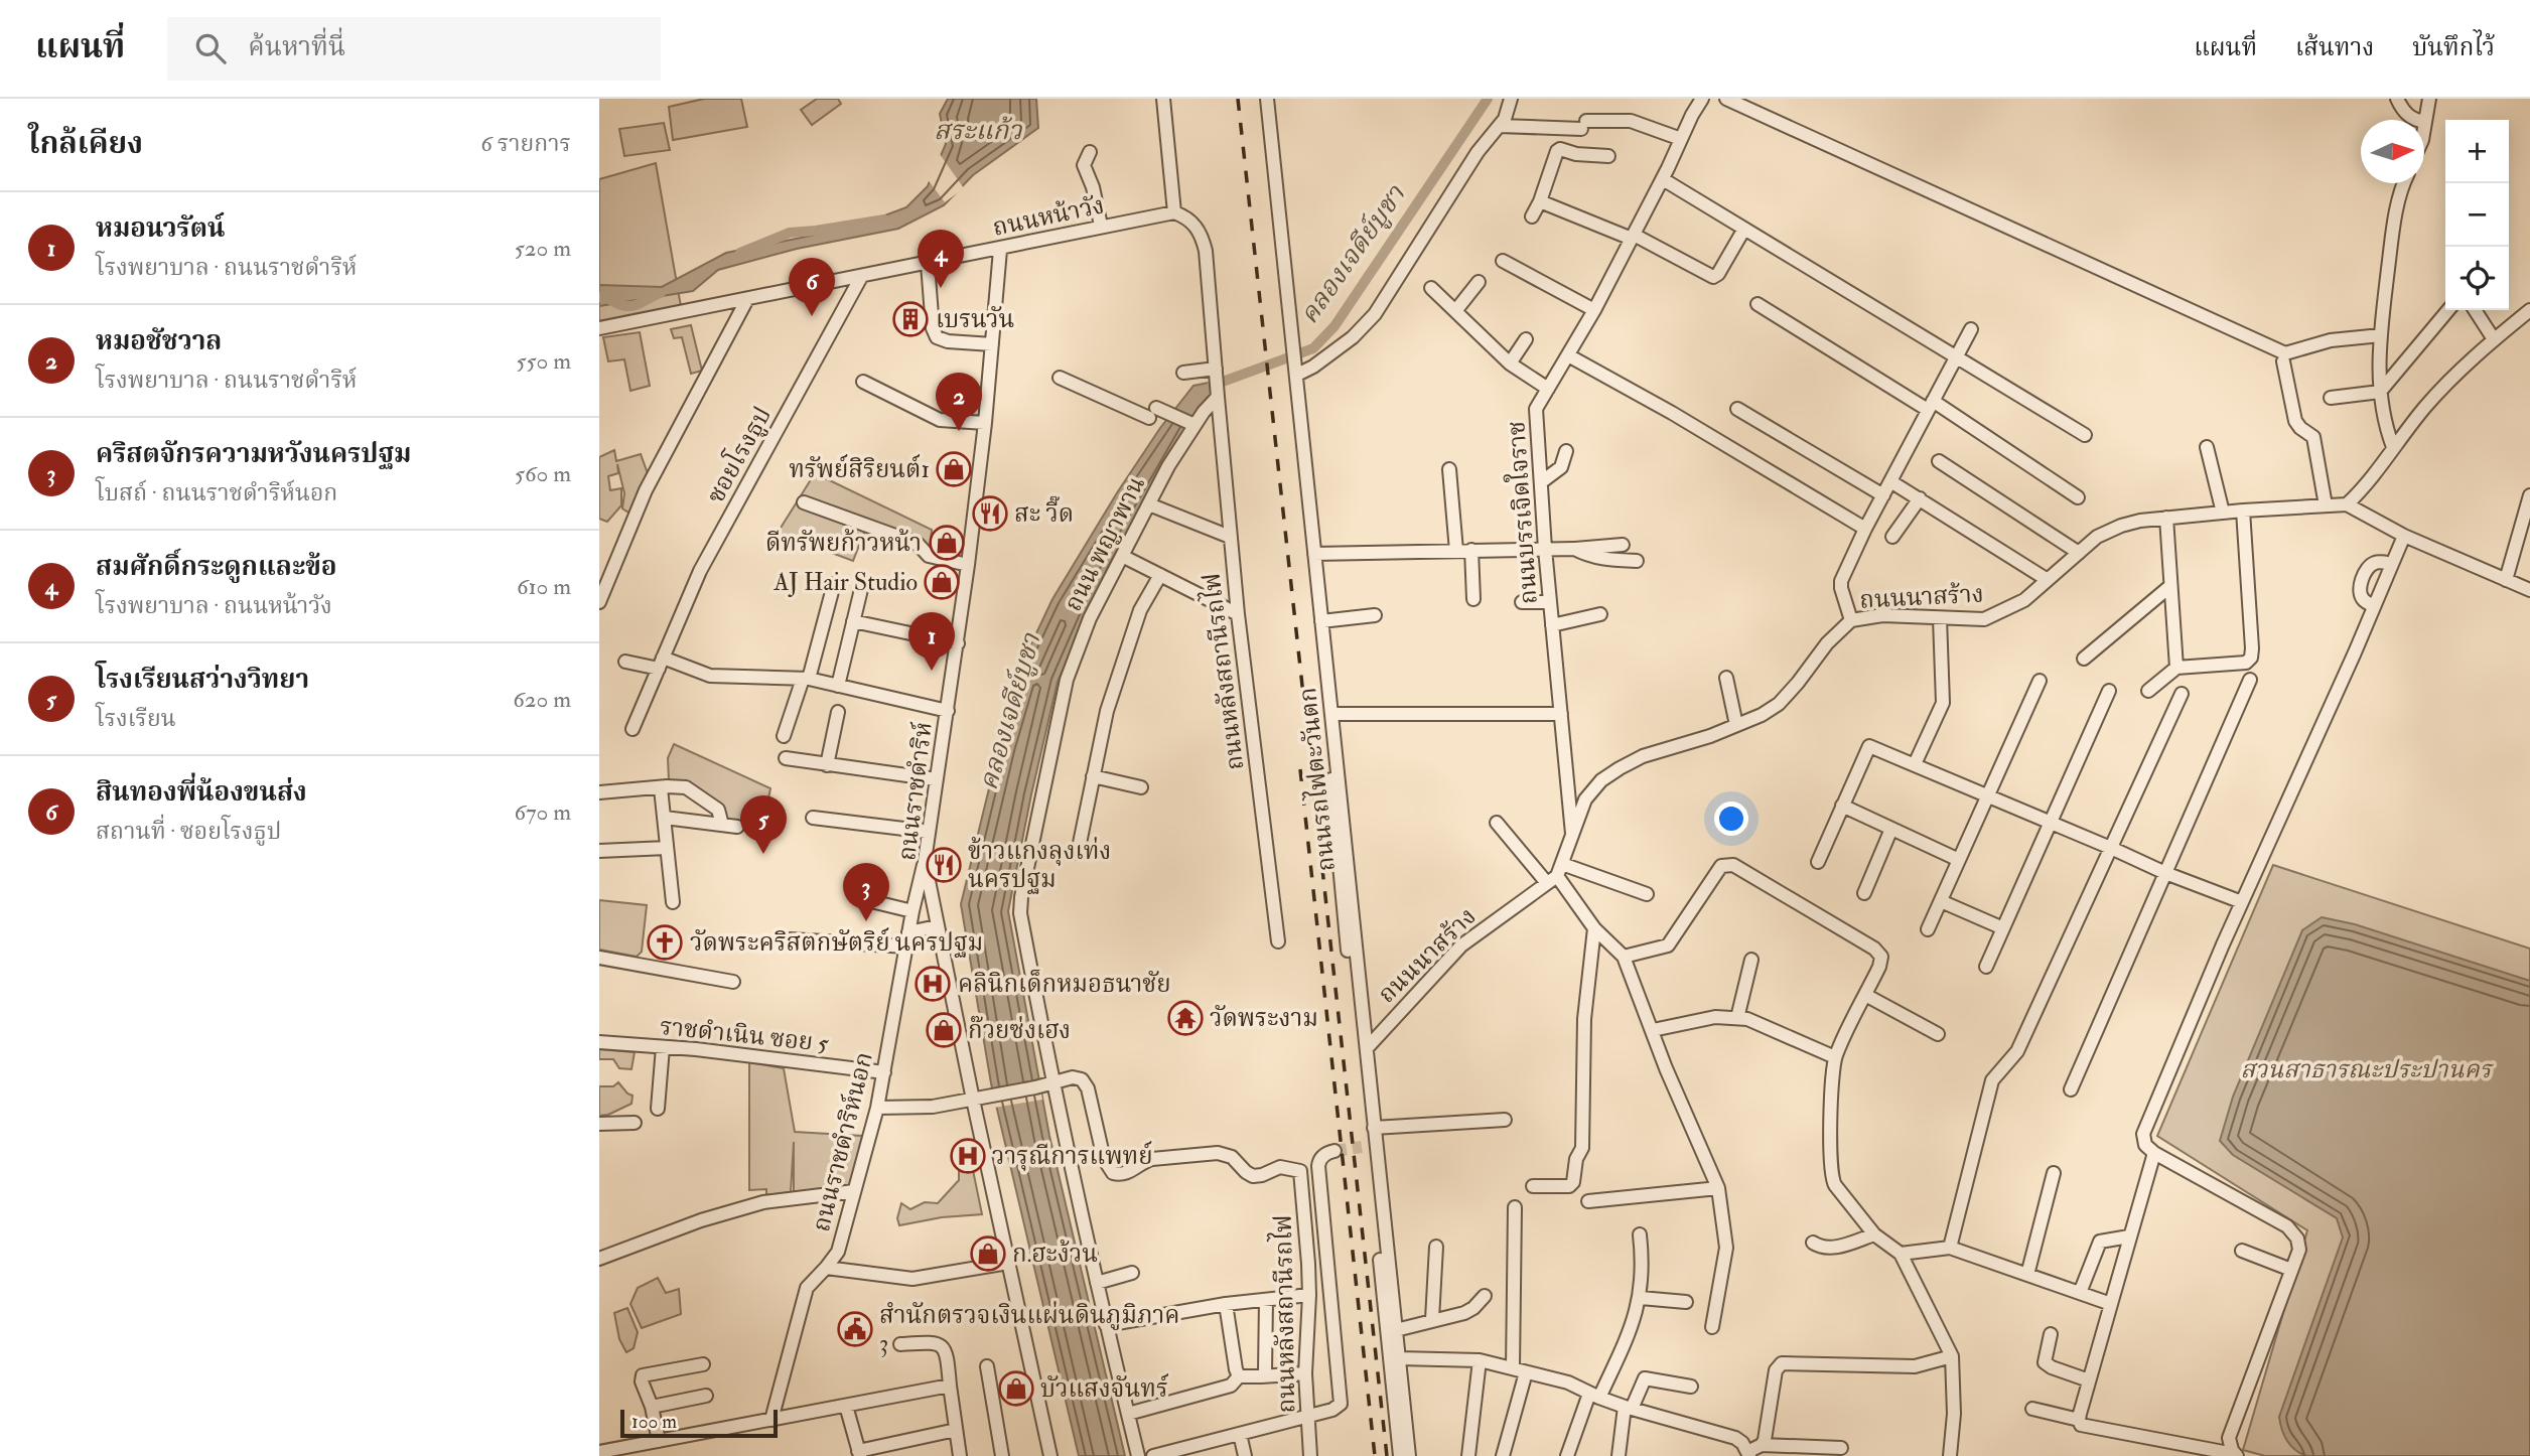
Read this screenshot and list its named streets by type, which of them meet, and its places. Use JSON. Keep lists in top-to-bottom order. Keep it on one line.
{"streets":{"street":["ถนนหน้าวัง","ซอยโรงธูป","ถนนบรรเจิดใจราช","ถนน พญาพาน","ถนนนาสร้าง","ถนนหลังสถานีรถไฟ","ถนนรถไฟตะวันตก","ถนนราชดำริห์","ราชดำเนิน ซอย 5","ถนนราชดำริห์นอก"]},"crossings":[["ถนนหน้าวัง","ซอยโรงธูป"],["ถนนหน้าวัง","ถนนราชดำริห์"],["ถนนบรรเจิดใจราช","ถนนนาสร้าง"],["ถนน พญาพาน","ถนนหลังสถานีรถไฟ"],["ถนนนาสร้าง","ถนนรถไฟตะวันตก"],["ถนนราชดำริห์","ถนนราชดำริห์นอก"],["ราชดำเนิน ซอย 5","ถนนราชดำริห์นอก"]],"water":["สระแก้ว","คลองเจดีย์บูชา"],"parks":["สวนสาธารณะประปานคร"],"places":{"building":["เบรนวัน"],"shop":["ทรัพย์สิริยนต์1","ดีทรัพยก้าวหน้า","AJ Hair Studio","ก๊วยซ่งเฮง","ก.ฮะง้วน","บัวแสงจันทร์"],"restaurant":["สะ วี๊ด","ข้าวแกงลุงเท่ง นครปฐม"],"church":["วัดพระคริสตกษัตริย์ นครปฐม"],"hospital":["คลินิกเด็กหมอธนาชัย","วารุณีการแพทย์"],"temple":["วัดพระงาม"],"public building":["สำนักตรวจเงินแผ่นดินภูมิภาค 3"]},"scale_bar":"100 m","north":"right","page":{"header":"แผนที่","search":"ค้นหาที่นี่","nav":["แผนที่","เส้นทาง","บันทึกไว้"],"heading":["ใกล้เคียง","6 รายการ"],"map_buttons":["+","−"],"list":[{"mark":"1","name":"หมอนวรัตน์","note":"โรงพยาบาล · ถนนราชดำริห์","value":"520 m"},{"mark":"2","name":"หมอชัชวาล","note":"โรงพยาบาล · ถนนราชดำริห์","value":"550 m"},{"mark":"3","name":"คริสตจักรความหวังนครปฐม","note":"โบสถ์ · ถนนราชดำริห์นอก","value":"560 m"},{"mark":"4","name":"สมศักดิ์กระดูกและข้อ","note":"โรงพยาบาล · ถนนหน้าวัง","value":"610 m"},{"mark":"5","name":"โรงเรียนสว่างวิทยา","note":"โรงเรียน","value":"620 m"},{"mark":"6","name":"สินทองพี่น้องขนส่ง","note":"สถานที่ · ซอยโรงธูป","value":"670 m"}],"pins":["4","6","2","1","5","3"],"scale":"100 m"}}
